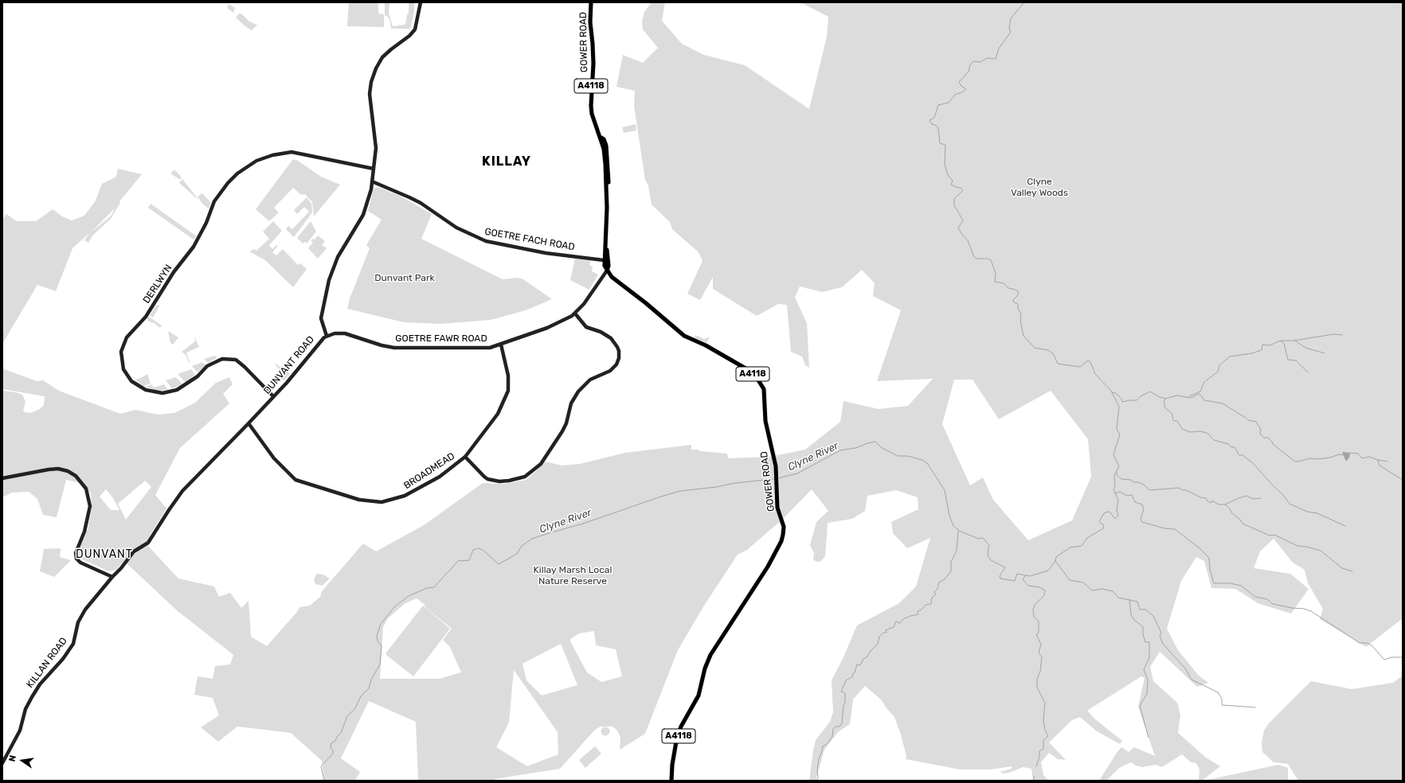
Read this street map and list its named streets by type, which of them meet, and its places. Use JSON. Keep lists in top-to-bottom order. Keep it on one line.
{"streets":{"main road":["GOWER ROAD","A4118"],"street":["GOETRE FACH ROAD","DERLWYN","GOETRE FAWR ROAD","DUNVANT ROAD","BROADMEAD","KILLAN ROAD"]},"crossings":[["GOWER ROAD","GOETRE FACH ROAD"],["GOWER ROAD","GOETRE FAWR ROAD"],["GOETRE FACH ROAD","DUNVANT ROAD"],["DERLWYN","DUNVANT ROAD"],["GOETRE FAWR ROAD","DUNVANT ROAD"],["GOETRE FAWR ROAD","BROADMEAD"],["DUNVANT ROAD","BROADMEAD"],["DUNVANT ROAD","KILLAN ROAD"]],"districts":["KILLAY","DUNVANT"],"water":["Clyne River"],"parks":["Clyne Valley Woods","Dunvant Park","Killay Marsh Local Nature Reserve"],"north":"left"}
